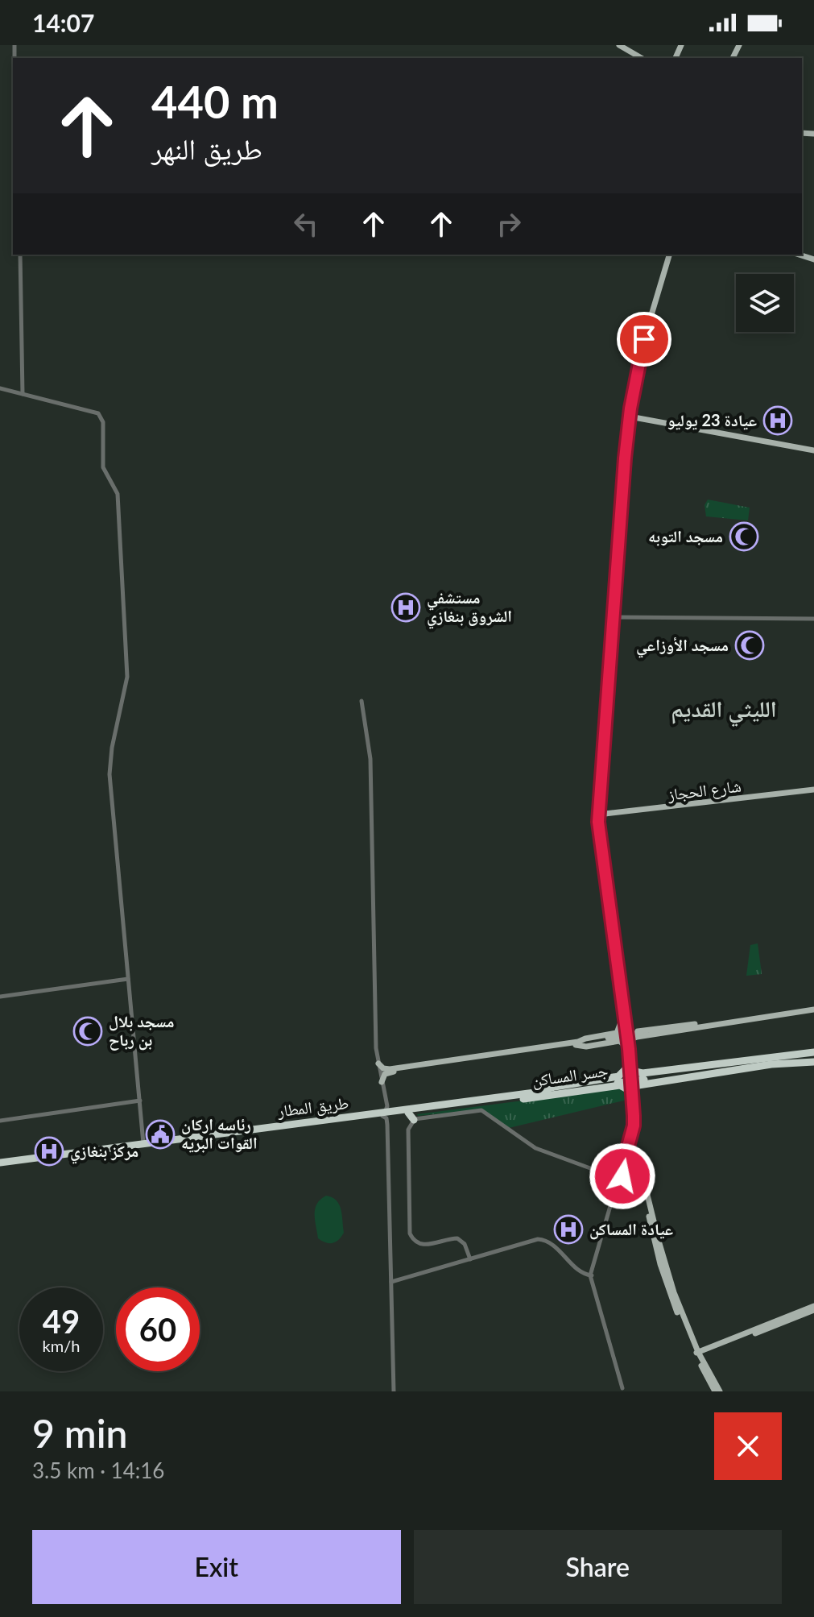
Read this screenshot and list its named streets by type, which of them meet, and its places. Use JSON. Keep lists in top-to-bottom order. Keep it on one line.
{"streets":{"highway":["جسر المساكن","طريق المطار"],"main road":["شارع الحجاز"]},"crossings":[["جسر المساكن","طريق المطار"]],"districts":["الليثي القديم"],"places":{"hospital":["عيادة 23 يوليو","مستشفي الشروق بنغازي","مركز بنغازي","عيادة المساكن"],"mosque":["مسجد التوبه","مسجد الأوزاعي","مسجد بلال بن رباح"],"public building":["رئاسه اركان القوات البريه"]},"page":{"status":"14:07","turn":["440 m","طريق النهر"],"speed":"49 km/h","limit":"60","heading":["9 min","3.5 km · 14:16"],"buttons":["Exit","Share"]}}
